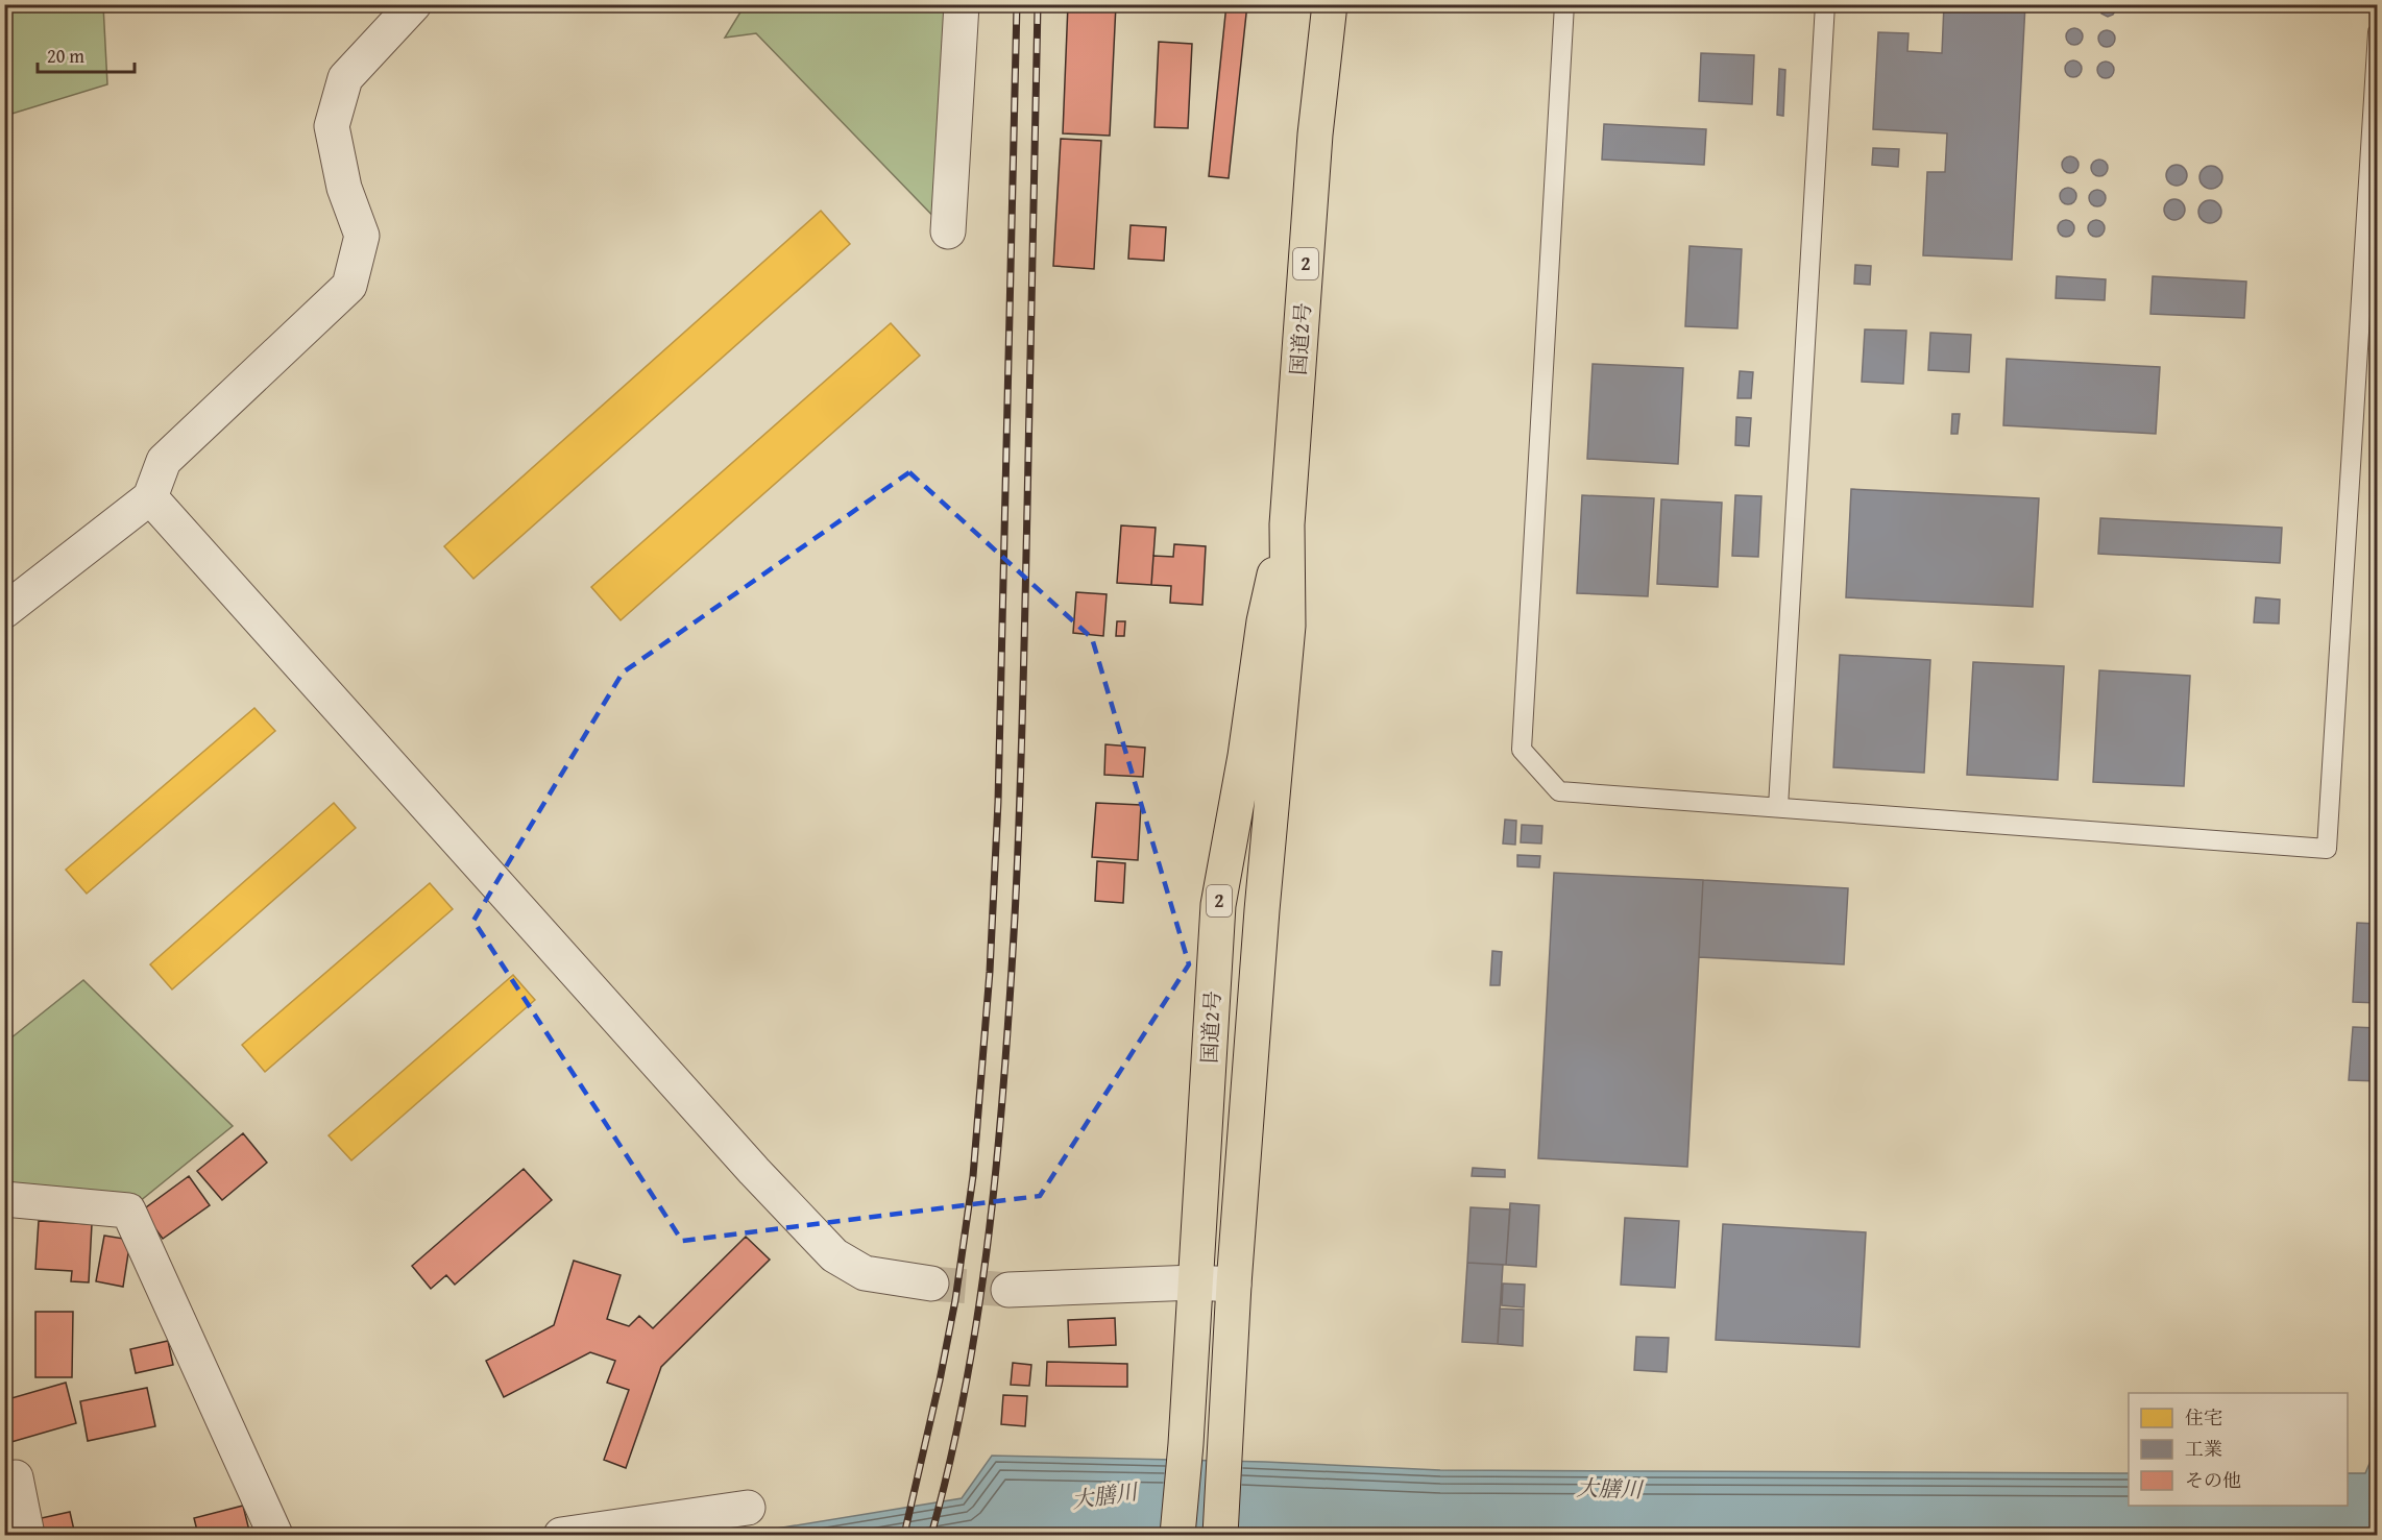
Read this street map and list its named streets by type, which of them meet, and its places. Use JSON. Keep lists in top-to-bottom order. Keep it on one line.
{"streets":{"highway":["2","国道2号"]},"water":["大膳川"],"legend":["住宅","工業","その他"],"scale_bar":"20 m"}
